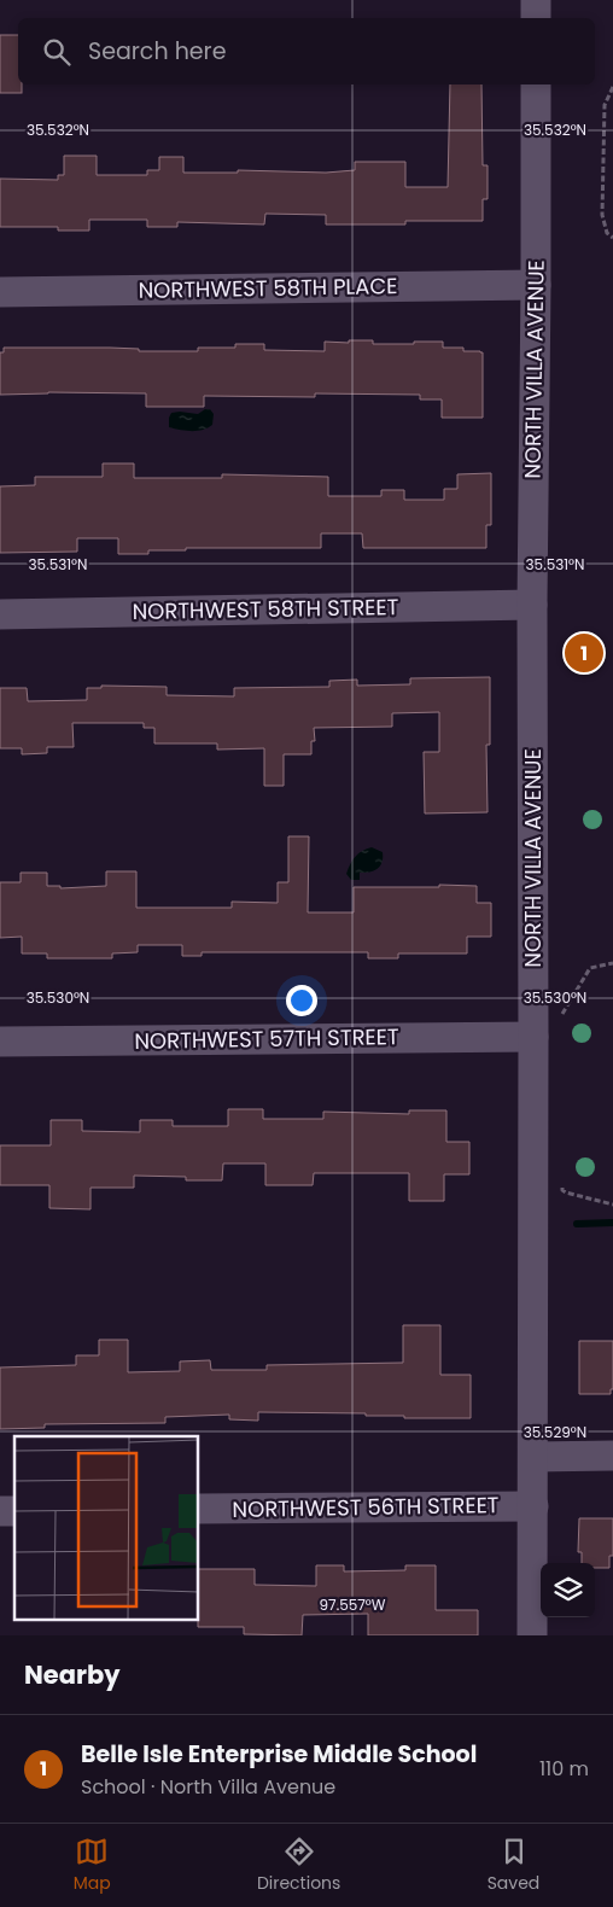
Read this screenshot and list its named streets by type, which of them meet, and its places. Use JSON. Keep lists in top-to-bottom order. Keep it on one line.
{"streets":{"street":["NORTHWEST 58TH PLACE","NORTH VILLA AVENUE","NORTHWEST 58TH STREET","NORTHWEST 57TH STREET","NORTHWEST 56TH STREET"]},"crossings":[["NORTHWEST 58TH PLACE","NORTH VILLA AVENUE"],["NORTH VILLA AVENUE","NORTHWEST 58TH STREET"],["NORTH VILLA AVENUE","NORTHWEST 57TH STREET"],["NORTH VILLA AVENUE","NORTHWEST 56TH STREET"]],"page":{"search":"Search here","pins":"1","heading":"Nearby","list":[{"mark":"1","name":"Belle Isle Enterprise Middle School","note":"School · North Villa Avenue","value":"110 m"}],"nav":["Map","Directions","Saved"]},"coordinates":["35.532°N","35.531°N","35.530°N","35.529°N","97.557°W"]}
